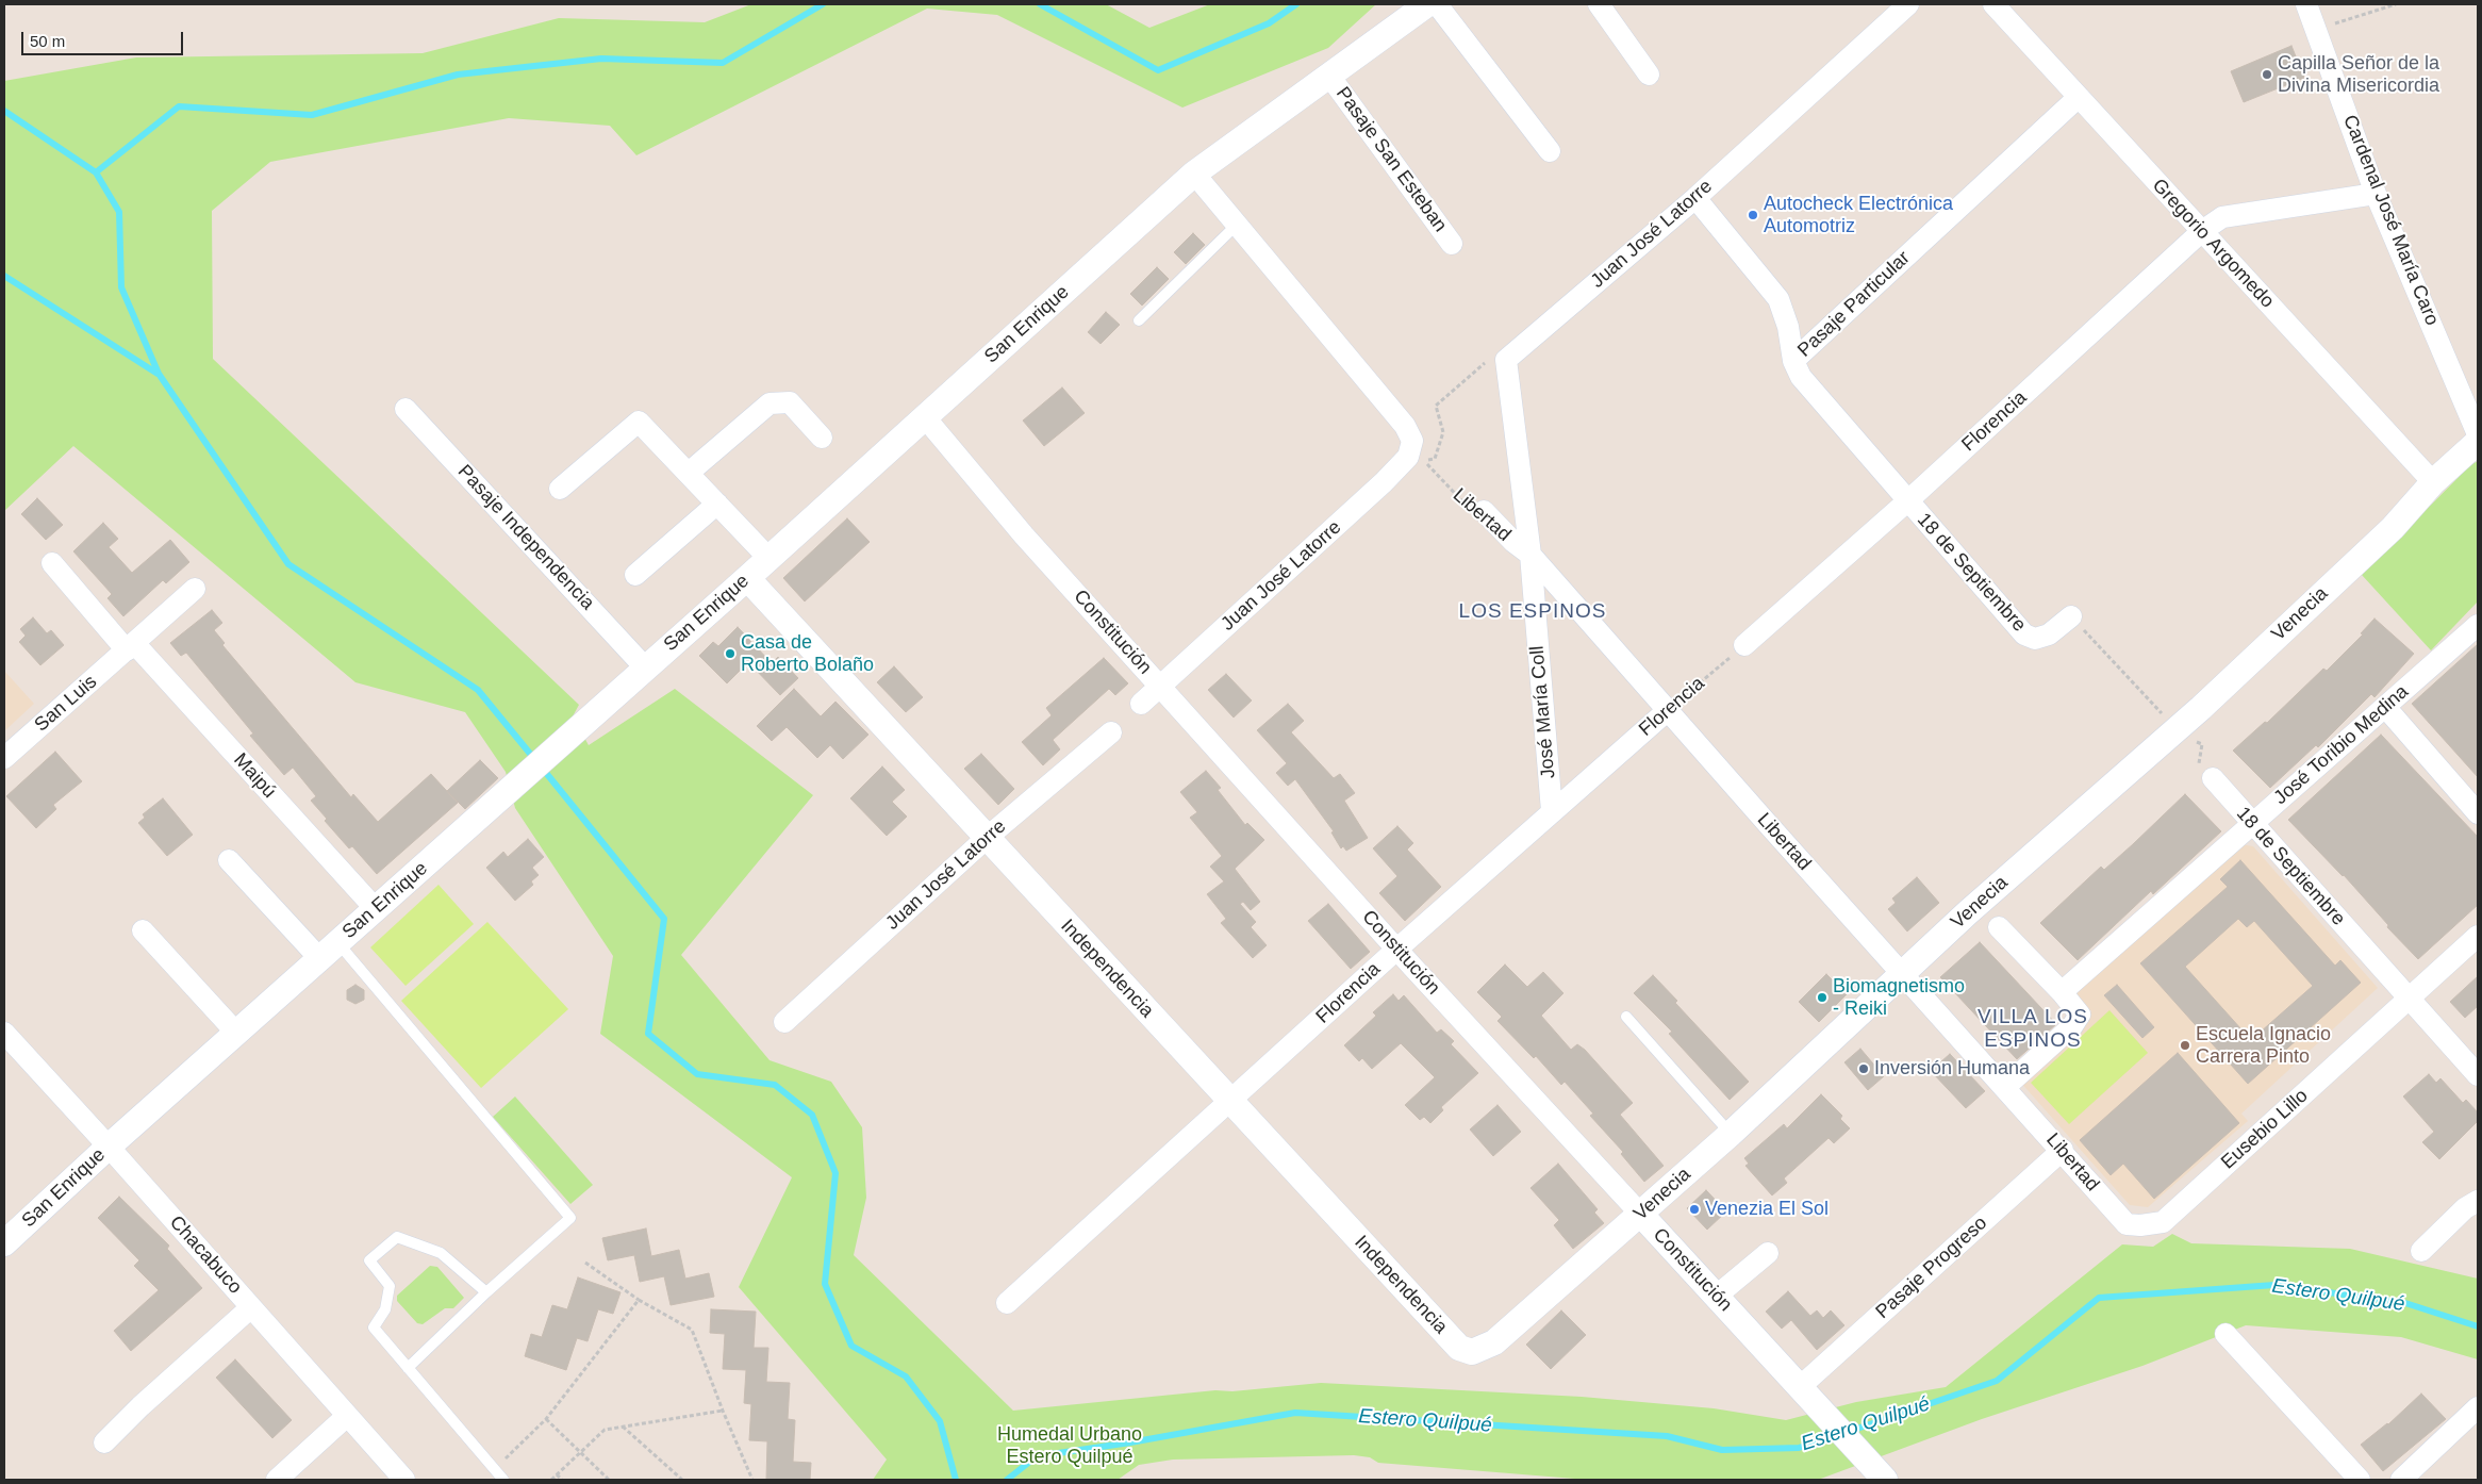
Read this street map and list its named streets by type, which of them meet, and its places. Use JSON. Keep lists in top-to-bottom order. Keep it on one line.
{"streets":{"street":["Pasaje San Esteban","Cardenal José María Caro","Juan José Latorre","Gregorio Argomedo","Pasaje Particular","San Enrique","Florencia","Libertad","Pasaje Independencia","18 de Septiembre","Venecia","Constitución","San Luis","José María Coll","José Toribio Medina","Maipú","Independencia","Eusebio Lillo","Chacabuco","Pasaje Progreso"]},"crossings":[["Pasaje San Esteban","San Enrique"],["Cardenal José María Caro","Florencia"],["Juan José Latorre","Libertad"],["Juan José Latorre","18 de Septiembre"],["Juan José Latorre","Constitución"],["Juan José Latorre","José María Coll"],["Juan José Latorre","Independencia"],["Gregorio Argomedo","Pasaje Particular"],["Gregorio Argomedo","Florencia"],["Gregorio Argomedo","Venecia"],["Pasaje Particular","18 de Septiembre"],["San Enrique","Pasaje Independencia"],["San Enrique","Constitución"],["San Enrique","Maipú"],["San Enrique","Independencia"],["San Enrique","Chacabuco"],["Florencia","Libertad"],["Florencia","18 de Septiembre"],["Florencia","Constitución"],["Florencia","José María Coll"],["Florencia","Independencia"],["Libertad","Venecia"],["Libertad","José María Coll"],["Libertad","Eusebio Lillo"],["Libertad","Pasaje Progreso"],["18 de Septiembre","José Toribio Medina"],["18 de Septiembre","Eusebio Lillo"],["Venecia","Constitución"],["Venecia","Independencia"],["Constitución","Pasaje Progreso"],["San Luis","Maipú"]],"districts":["LOS ESPINOS","VILLA LOS ESPINOS"],"water":["Estero Quilpué"],"parks":["Humedal Urbano Estero Quilpué"],"places":["Capilla Señor de la Divina Misericordia","Autocheck Electrónica Automotriz","Casa de Roberto Bolaño","Biomagnetismo - Reiki","Escuela Ignacio Carrera Pinto","Inversión Humana","Venezia El Sol"],"scale_bar":"50 m"}
